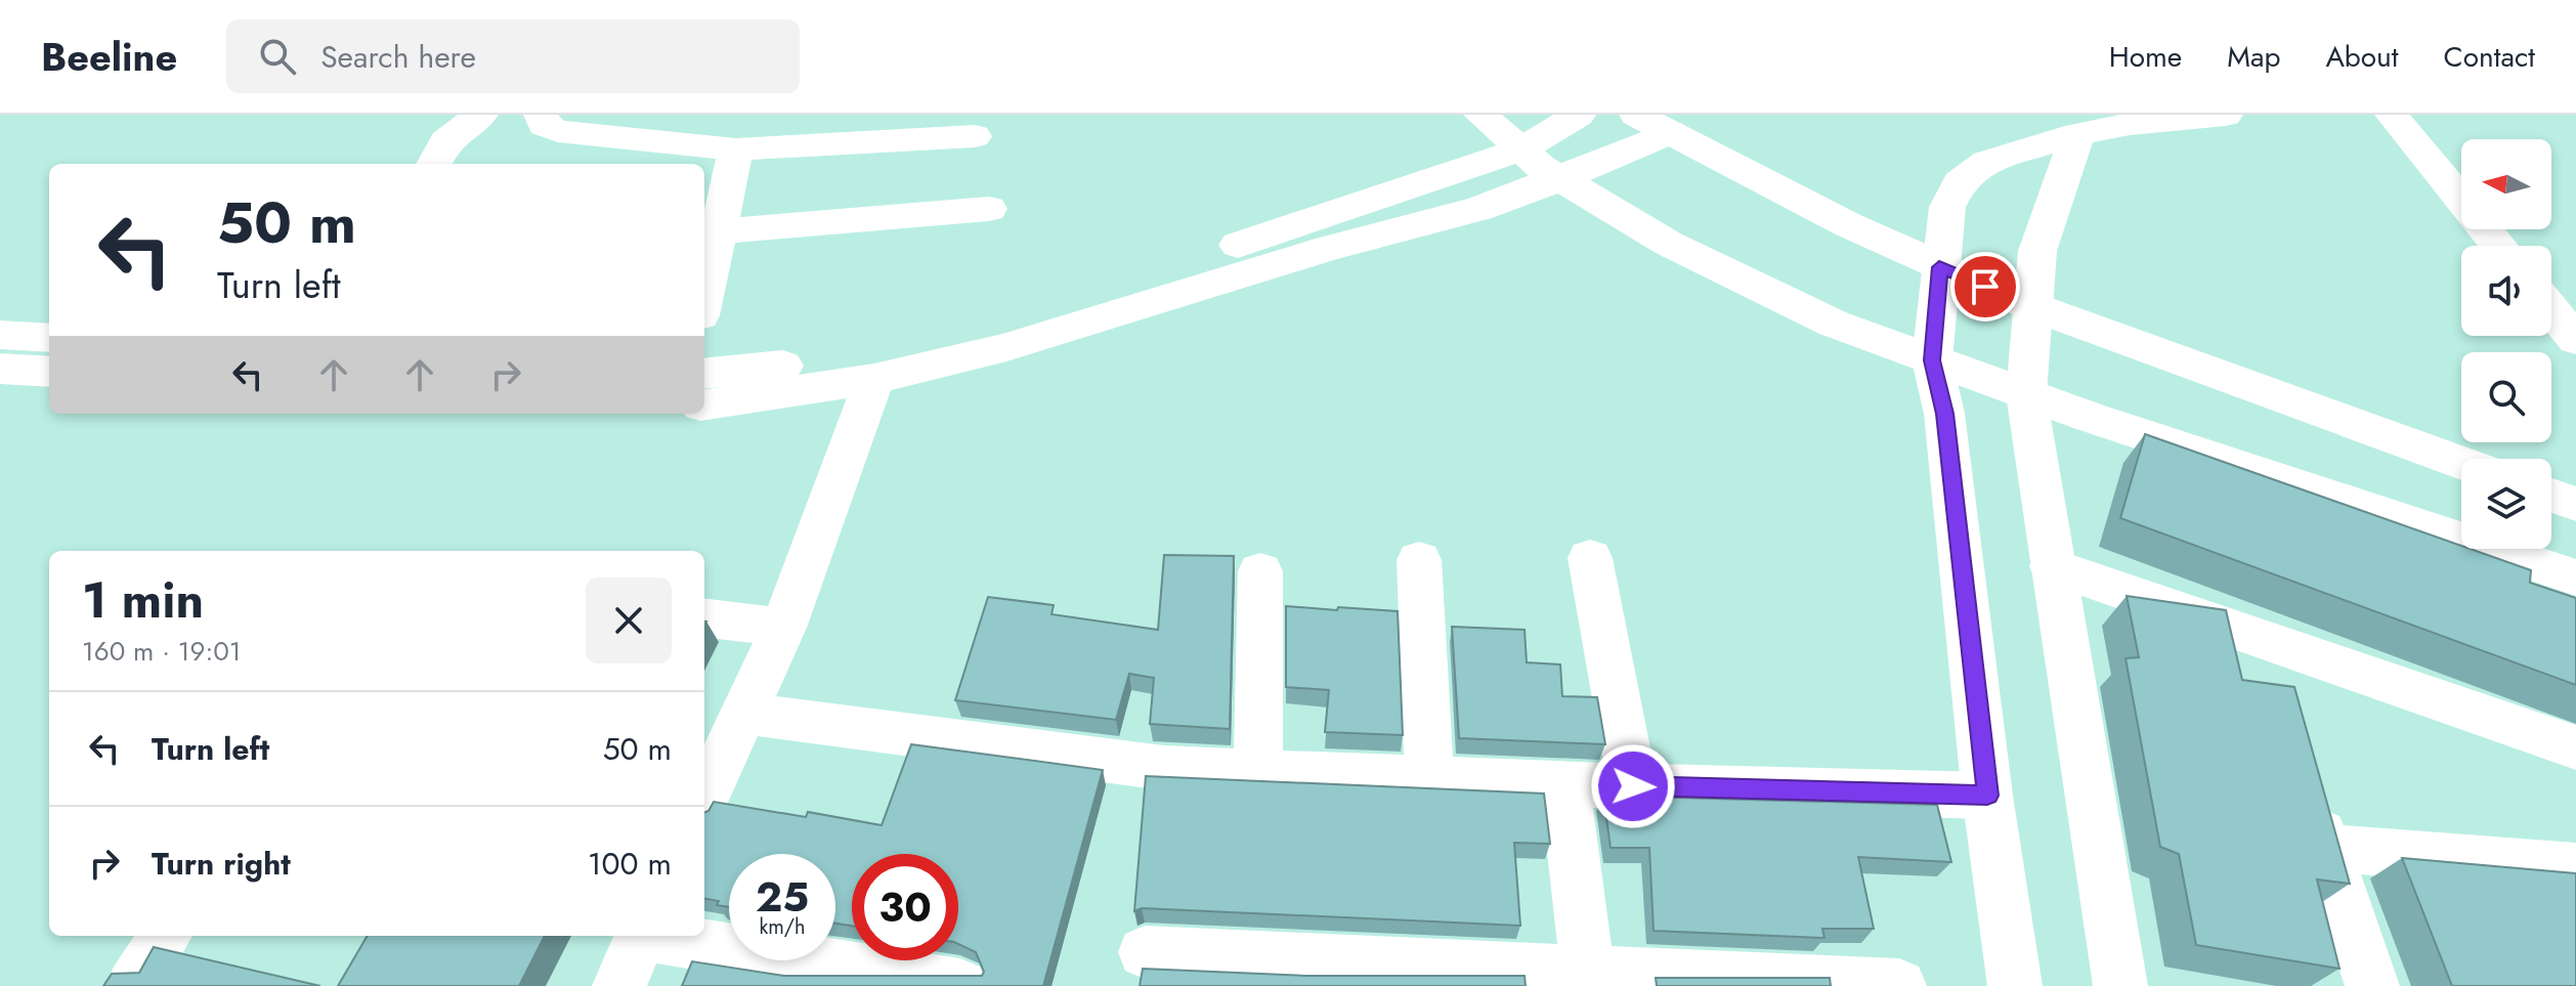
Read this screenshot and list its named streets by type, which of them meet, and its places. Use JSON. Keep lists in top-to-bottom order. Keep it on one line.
{"north":"left","page":{"header":"Beeline","search":"Search here","nav":["Home","Map","About","Contact"],"turn":["50 m","Turn left"],"heading":["1 min","160 m · 19:01"],"list":[{"name":"Turn left","value":"50 m"},{"name":"Turn right","value":"100 m"}],"speed":"25 km/h","limit":"30"}}
